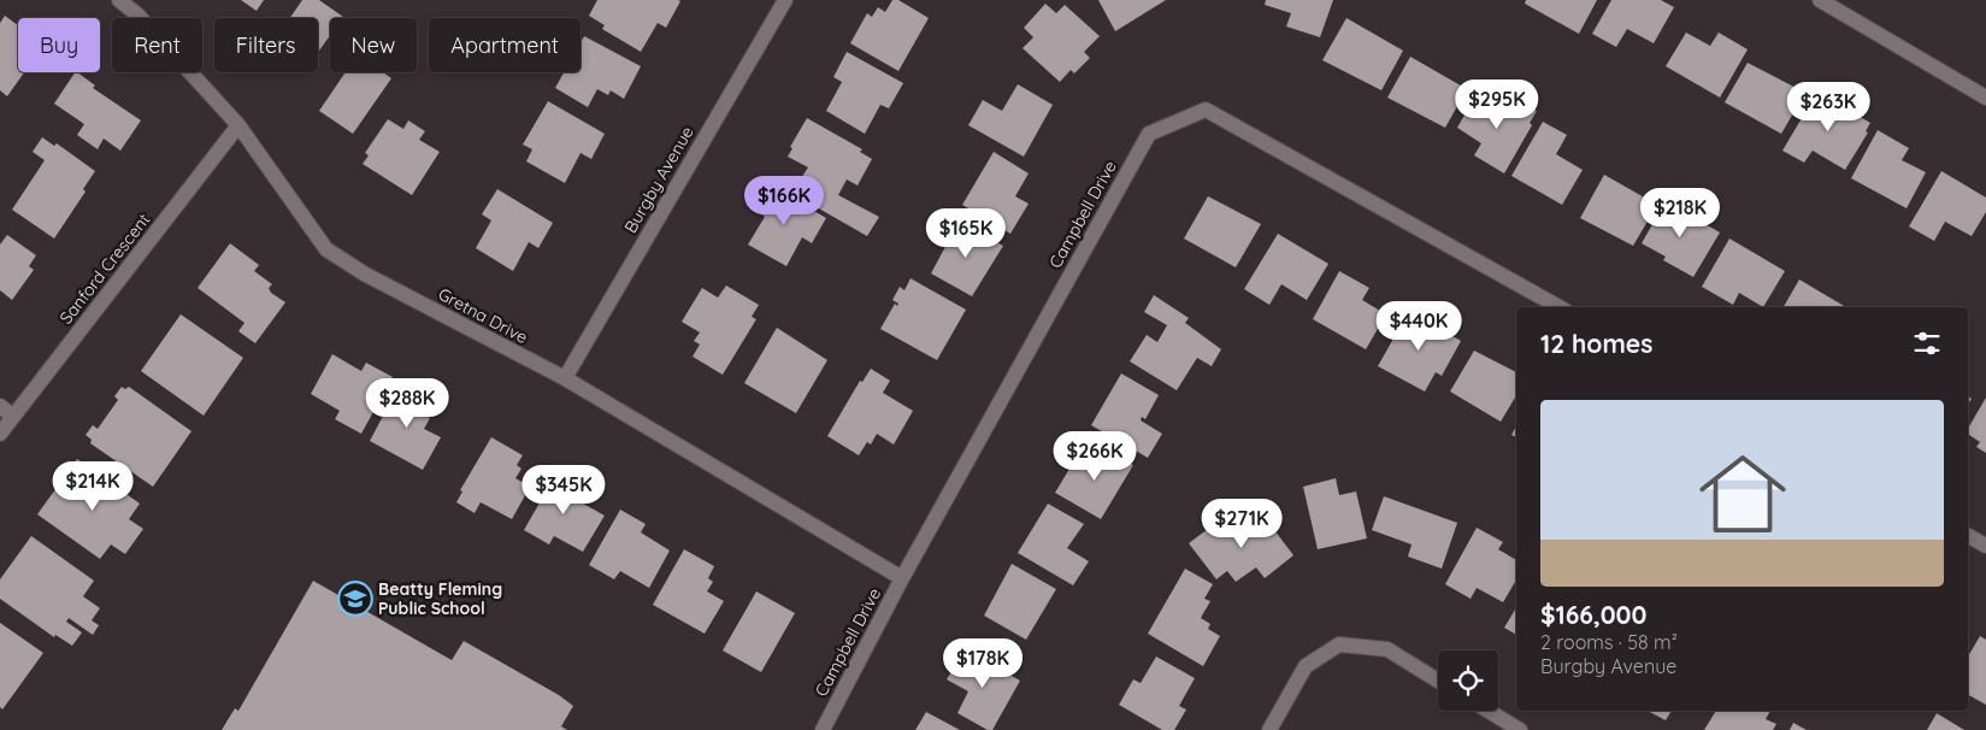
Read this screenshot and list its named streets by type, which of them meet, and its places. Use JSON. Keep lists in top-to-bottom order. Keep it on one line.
{"streets":{"street":["Burgby Avenue","Campbell Drive","Sanford Crescent","Gretna Drive"]},"crossings":[["Burgby Avenue","Gretna Drive"],["Campbell Drive","Gretna Drive"],["Sanford Crescent","Gretna Drive"]],"places":{"school or university":["Beatty Fleming Public School"]},"page":{"chip":["Buy","Rent","Filters","New","Apartment"],"price":["$295K","$263K","$166K","$218K","$165K","$440K","$288K","$266K","$214K","$345K","$271K","$178K"],"heading":"12 homes","list":[{"name":"$166,000","note":"2 rooms · 58 m² · Burgby Avenue"}]}}
